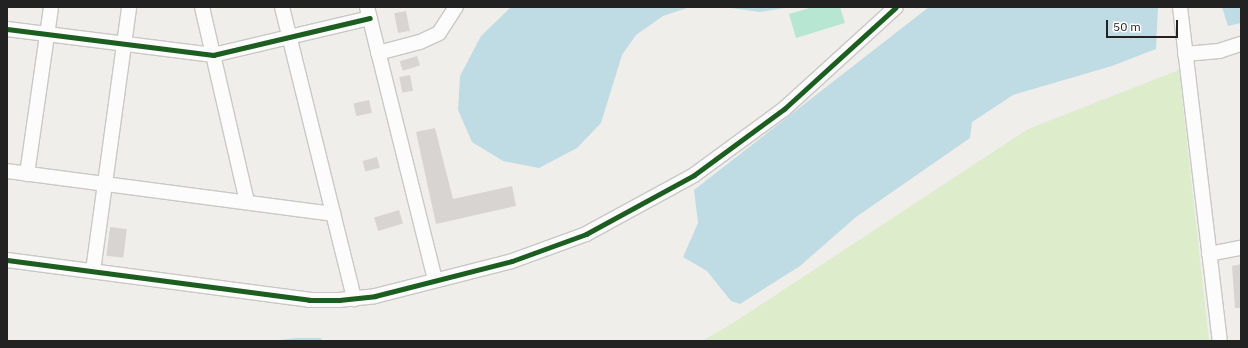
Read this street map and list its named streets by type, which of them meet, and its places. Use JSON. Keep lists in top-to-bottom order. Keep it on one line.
{"scale_bar":"50 m"}
